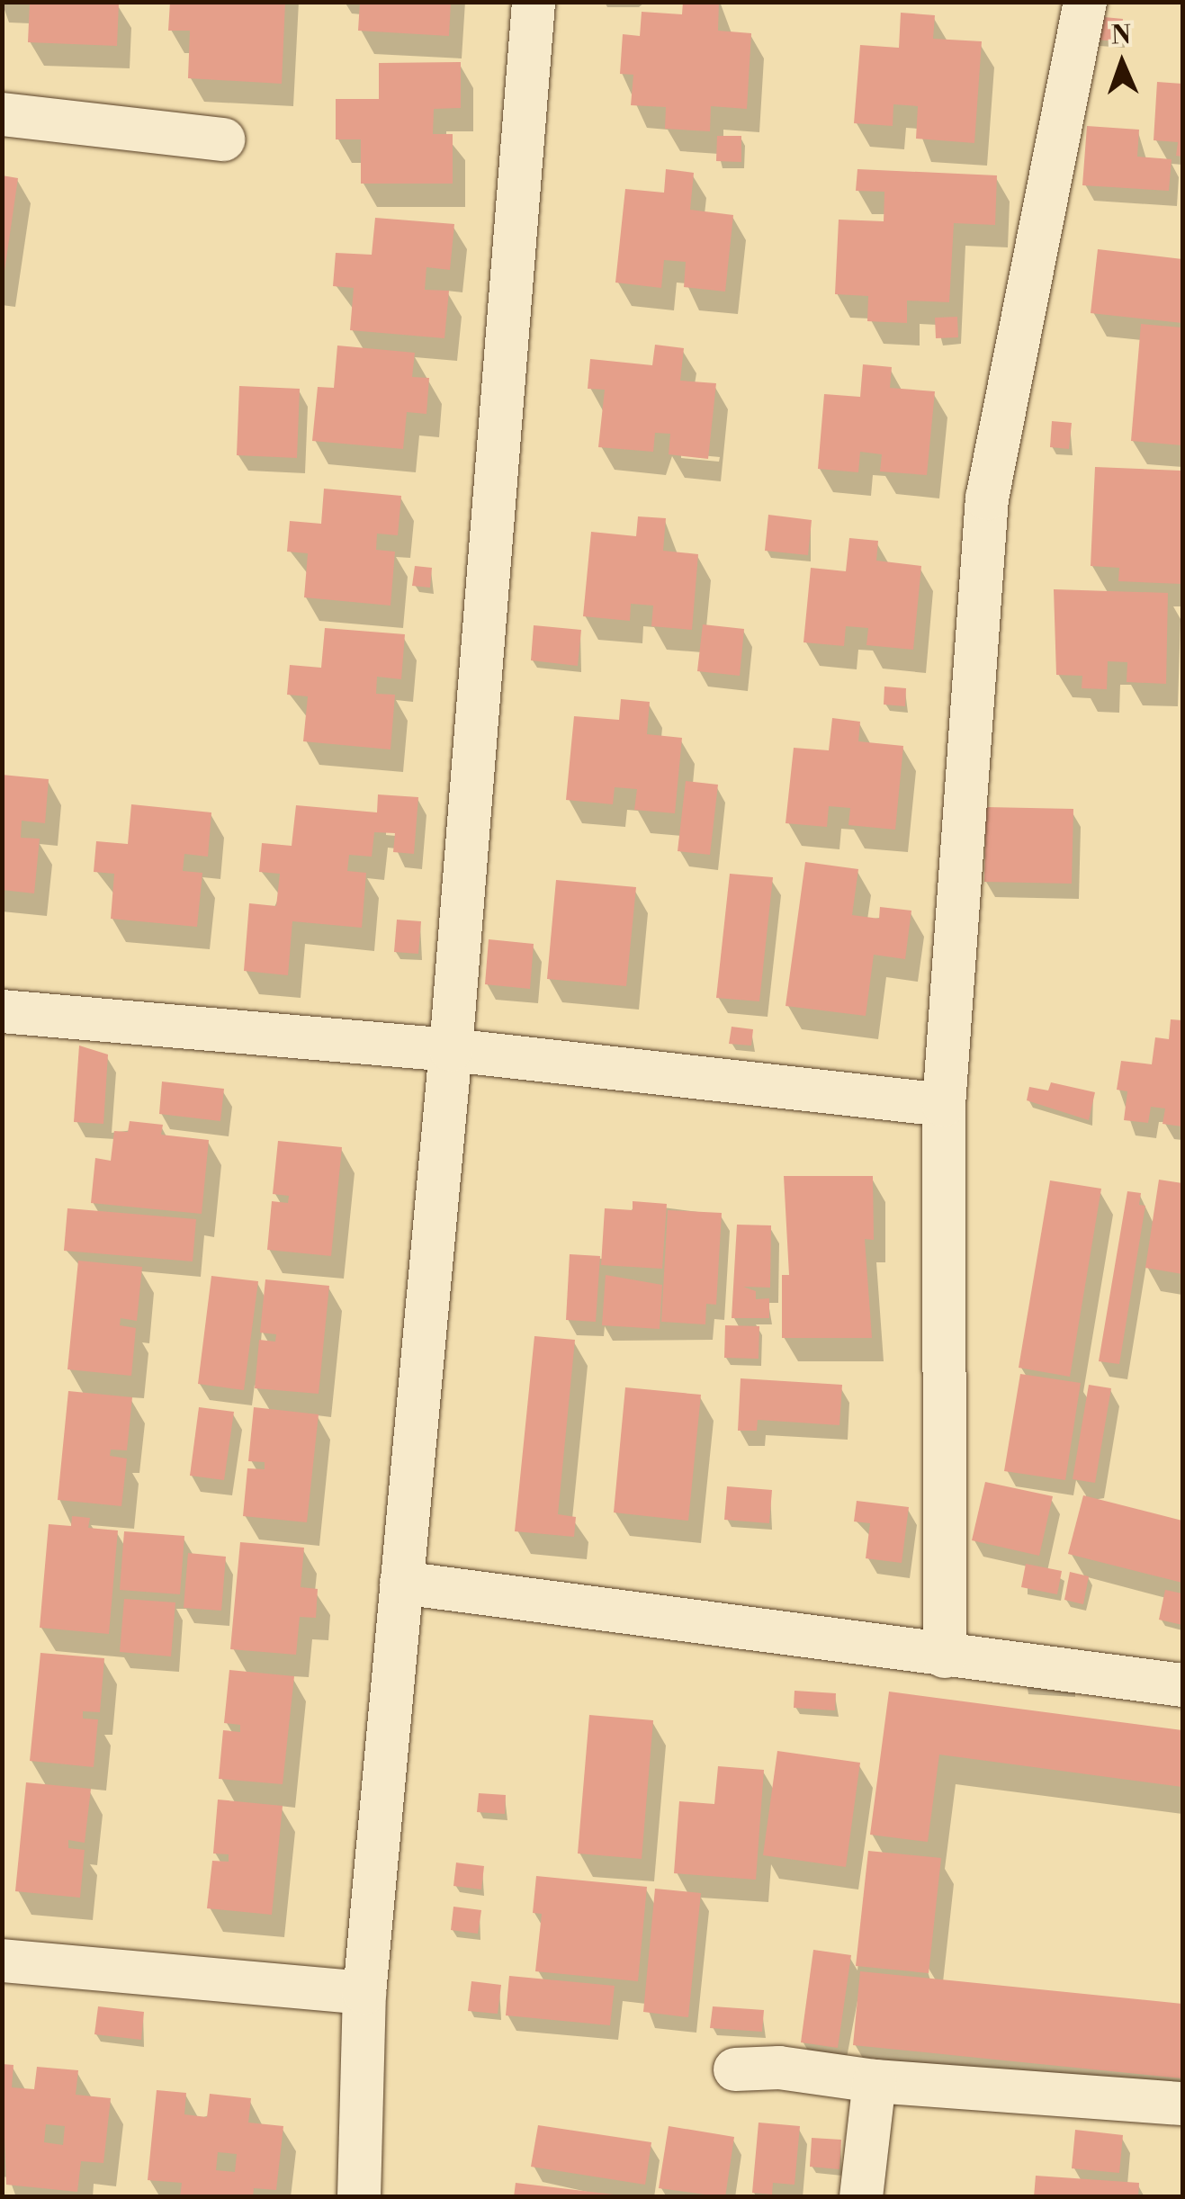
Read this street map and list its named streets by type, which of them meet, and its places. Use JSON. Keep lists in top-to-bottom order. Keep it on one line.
{"north":"top"}
